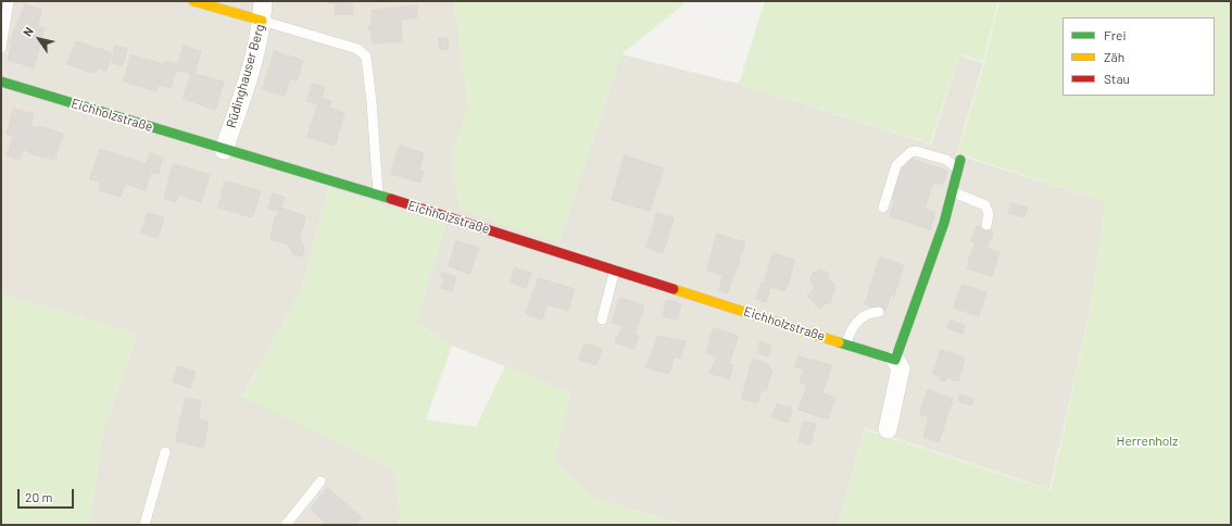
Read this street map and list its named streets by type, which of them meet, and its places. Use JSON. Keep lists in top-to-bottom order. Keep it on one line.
{"streets":{"street":["Rüdinghauser Berg","Eichholzstraße"]},"crossings":[["Rüdinghauser Berg","Eichholzstraße"]],"parks":["Herrenholz"],"legend":["Frei","Zäh","Stau"],"scale_bar":"20 m","north":"top left"}
